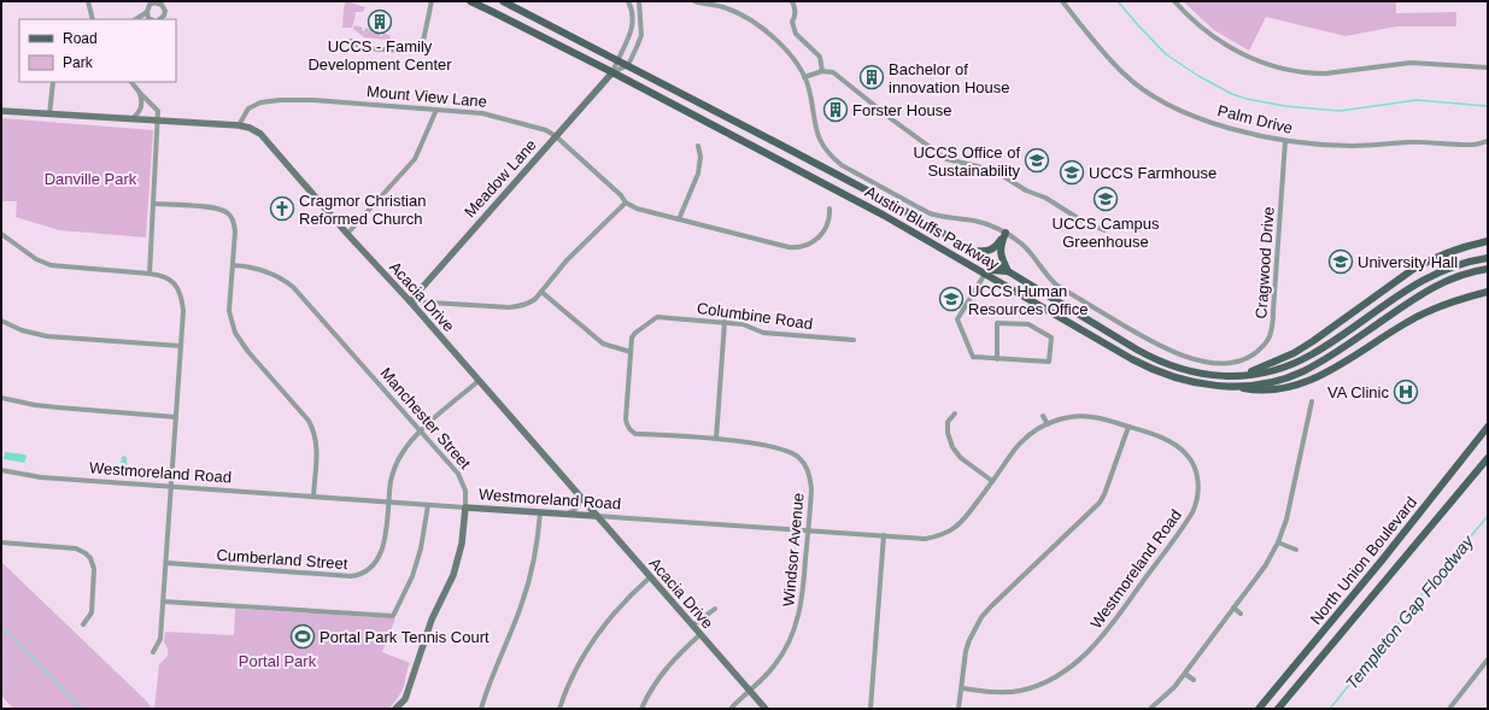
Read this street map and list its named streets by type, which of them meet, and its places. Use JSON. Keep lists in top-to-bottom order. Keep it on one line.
{"streets":{"main road":["Austin Bluffs Parkway","North Union Boulevard"],"street":["Mount View Lane","Palm Drive","Meadow Lane","Cragwood Drive","Acacia Drive","Columbine Road","Manchester Street","Westmoreland Road","Windsor Avenue","Cumberland Street"]},"crossings":[["Mount View Lane","Meadow Lane"],["Mount View Lane","Acacia Drive"],["Palm Drive","Cragwood Drive"],["Meadow Lane","Austin Bluffs Parkway"],["Meadow Lane","Acacia Drive"],["Acacia Drive","Westmoreland Road"],["Acacia Drive","Windsor Avenue"],["Acacia Drive","Cumberland Street"],["Columbine Road","Windsor Avenue"],["Manchester Street","Westmoreland Road"],["Manchester Street","Cumberland Street"],["Westmoreland Road","Windsor Avenue"],["Westmoreland Road","Cumberland Street"]],"water":["Templeton Gap Floodway"],"parks":["Danville Park","Portal Park"],"places":{"building":["UCCS - Family Development Center","Bachelor of innovation House","Forster House"],"school or university":["UCCS Office of Sustainability","UCCS Farmhouse","UCCS Campus Greenhouse","University Hall","UCCS Human Resources Office"],"church":["Cragmor Christian Reformed Church"],"hospital":["VA Clinic"],"sports":["Portal Park Tennis Court"]},"legend":["Road","Park"]}
